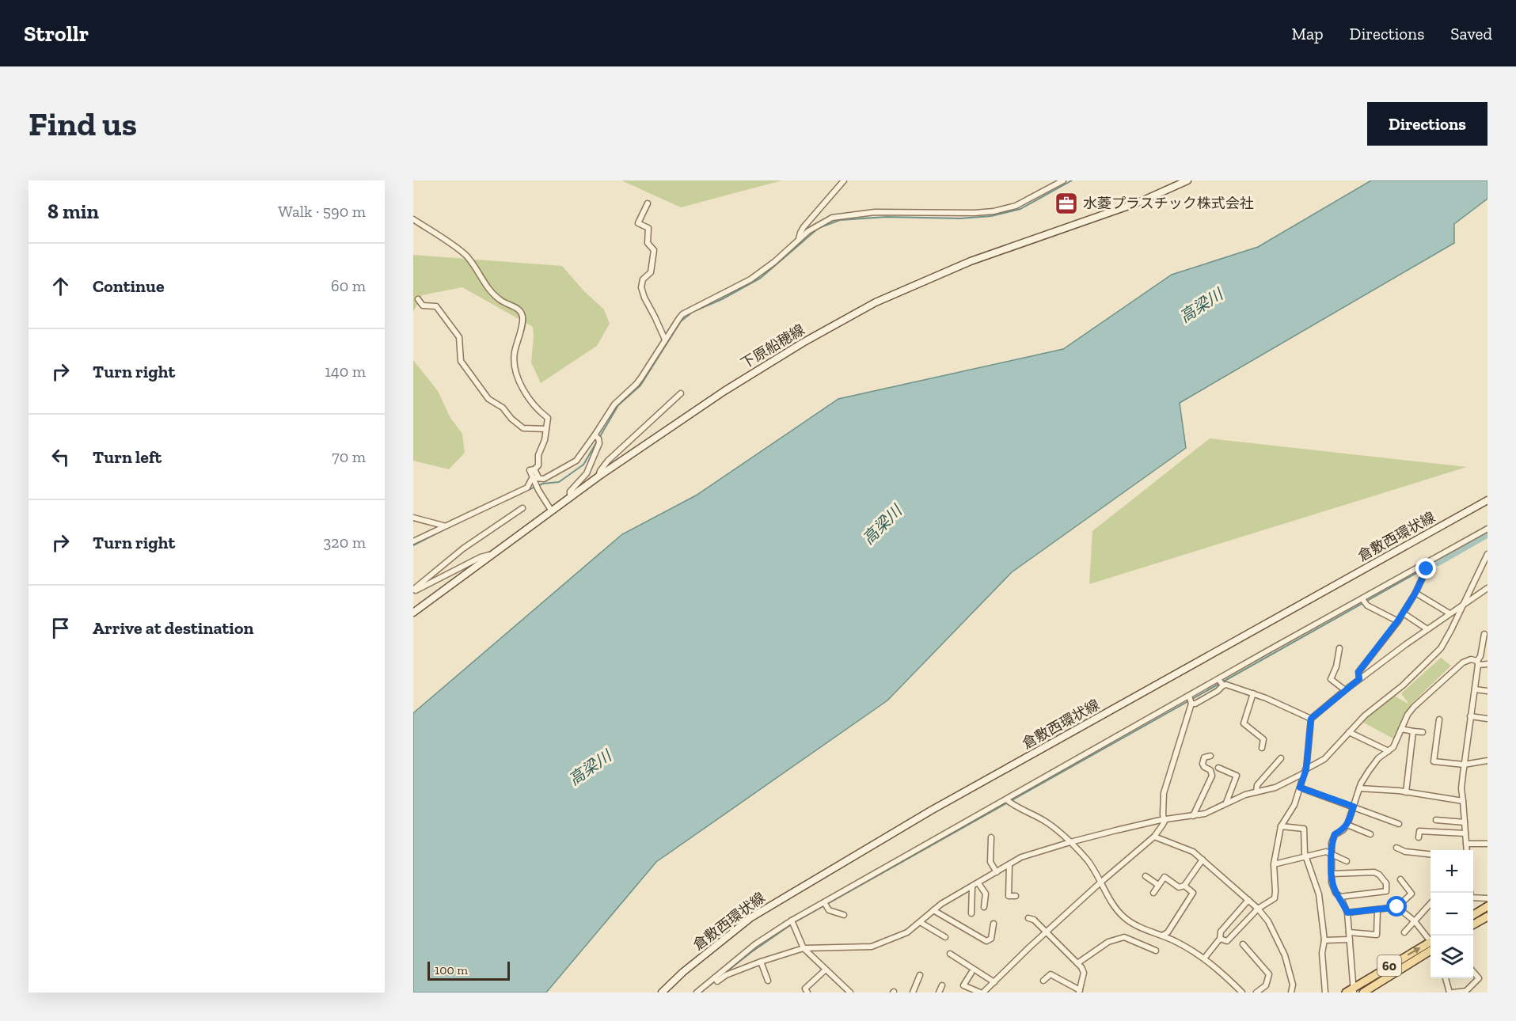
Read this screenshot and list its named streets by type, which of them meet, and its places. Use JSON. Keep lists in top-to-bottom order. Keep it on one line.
{"streets":{"main road":["下原船穂線","倉敷西環状線","60"]},"water":["高梁川"],"places":{"office":["水菱プラスチック株式会社"]},"scale_bar":"100 m","page":{"header":"Strollr","nav":["Map","Directions","Saved"],"buttons":"Directions","title":"Find us","heading":["8 min","Walk · 590 m"],"list":[["Continue","60 m"],["Turn right","140 m"],["Turn left","70 m"],["Turn right","320 m"],"Arrive at destination"],"map_buttons":["+","−"],"scale":"100 m"}}
